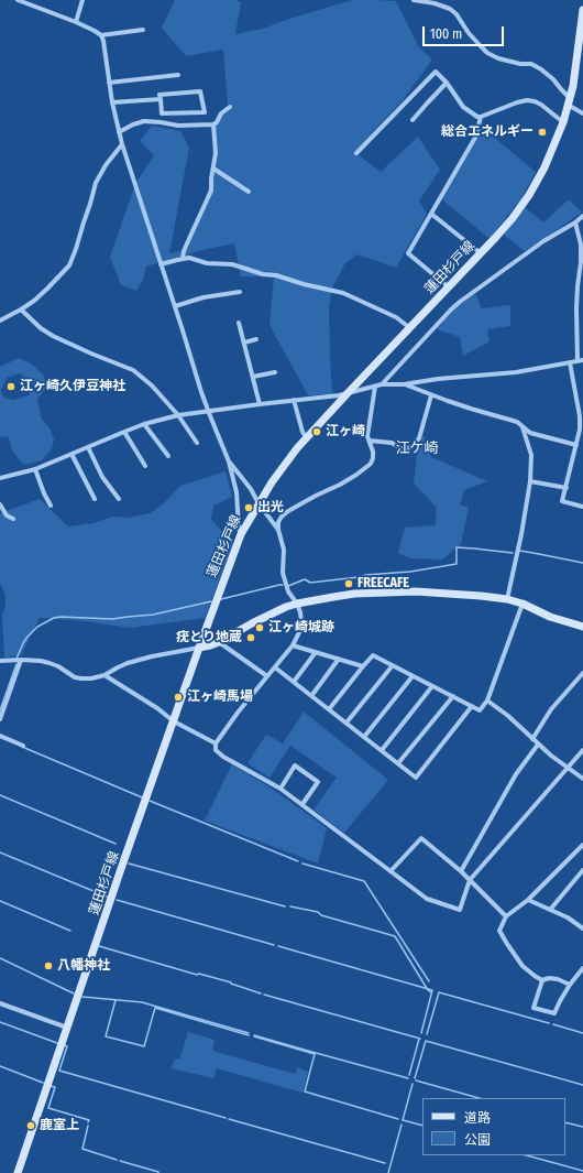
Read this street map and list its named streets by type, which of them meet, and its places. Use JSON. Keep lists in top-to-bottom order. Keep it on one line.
{"streets":{"main road":["蓮田杉戸線"]},"districts":["江ケ崎"],"places":["総合エネルギー","江ヶ崎久伊豆神社","江ヶ崎","出光","FREECAFE","江ヶ崎城跡","疣とり地蔵","江ヶ崎馬場","八幡神社","鹿室上"],"legend":["道路","公園"],"scale_bar":"100 m"}
